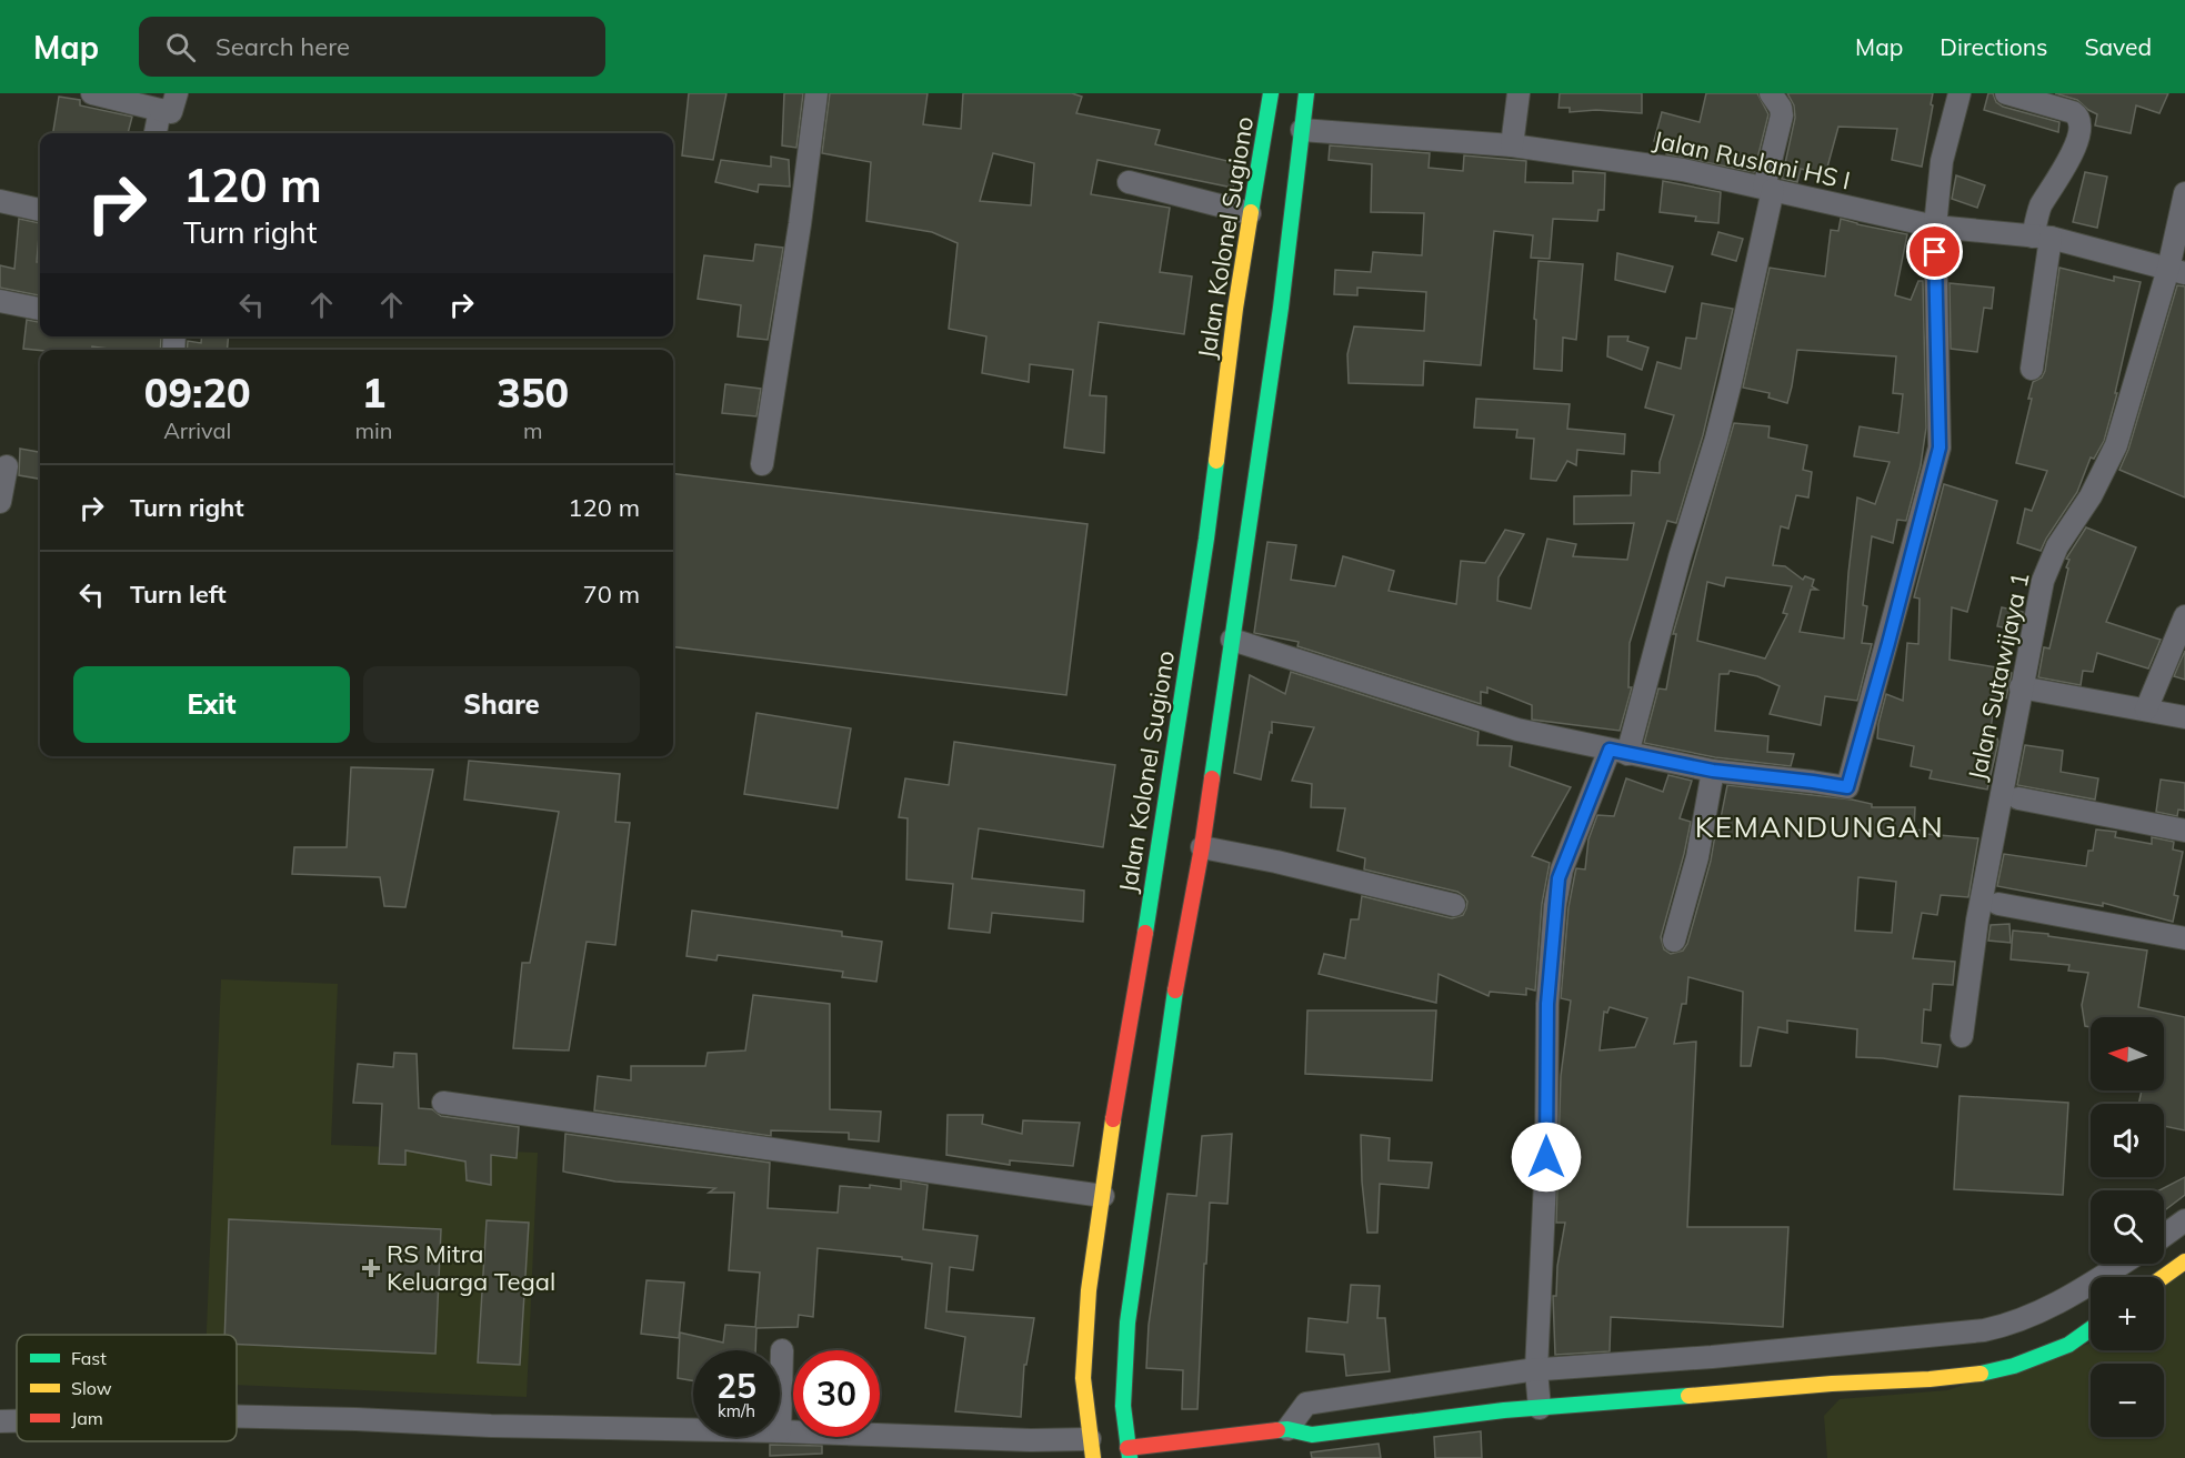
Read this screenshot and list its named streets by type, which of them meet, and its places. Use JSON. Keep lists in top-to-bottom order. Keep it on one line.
{"streets":{"main road":["Jalan Kolonel Sugiono"],"street":["Jalan Ruslani HS I","Jalan Sutawijaya 1"]},"crossings":[["Jalan Ruslani HS I","Jalan Sutawijaya 1"]],"districts":["KEMANDUNGAN"],"places":{"health":["RS Mitra Keluarga Tegal"]},"legend":["Fast","Slow","Jam"],"north":"left","page":{"header":"Map","search":"Search here","nav":["Map","Directions","Saved"],"turn":["120 m","Turn right"],"eta":["09:20","Arrival","1","min","350","m"],"list":[{"name":"Turn right","value":"120 m"},{"name":"Turn left","value":"70 m"}],"buttons":["Exit","Share"],"map_buttons":["+","−"],"speed":"25 km/h","limit":"30"}}
